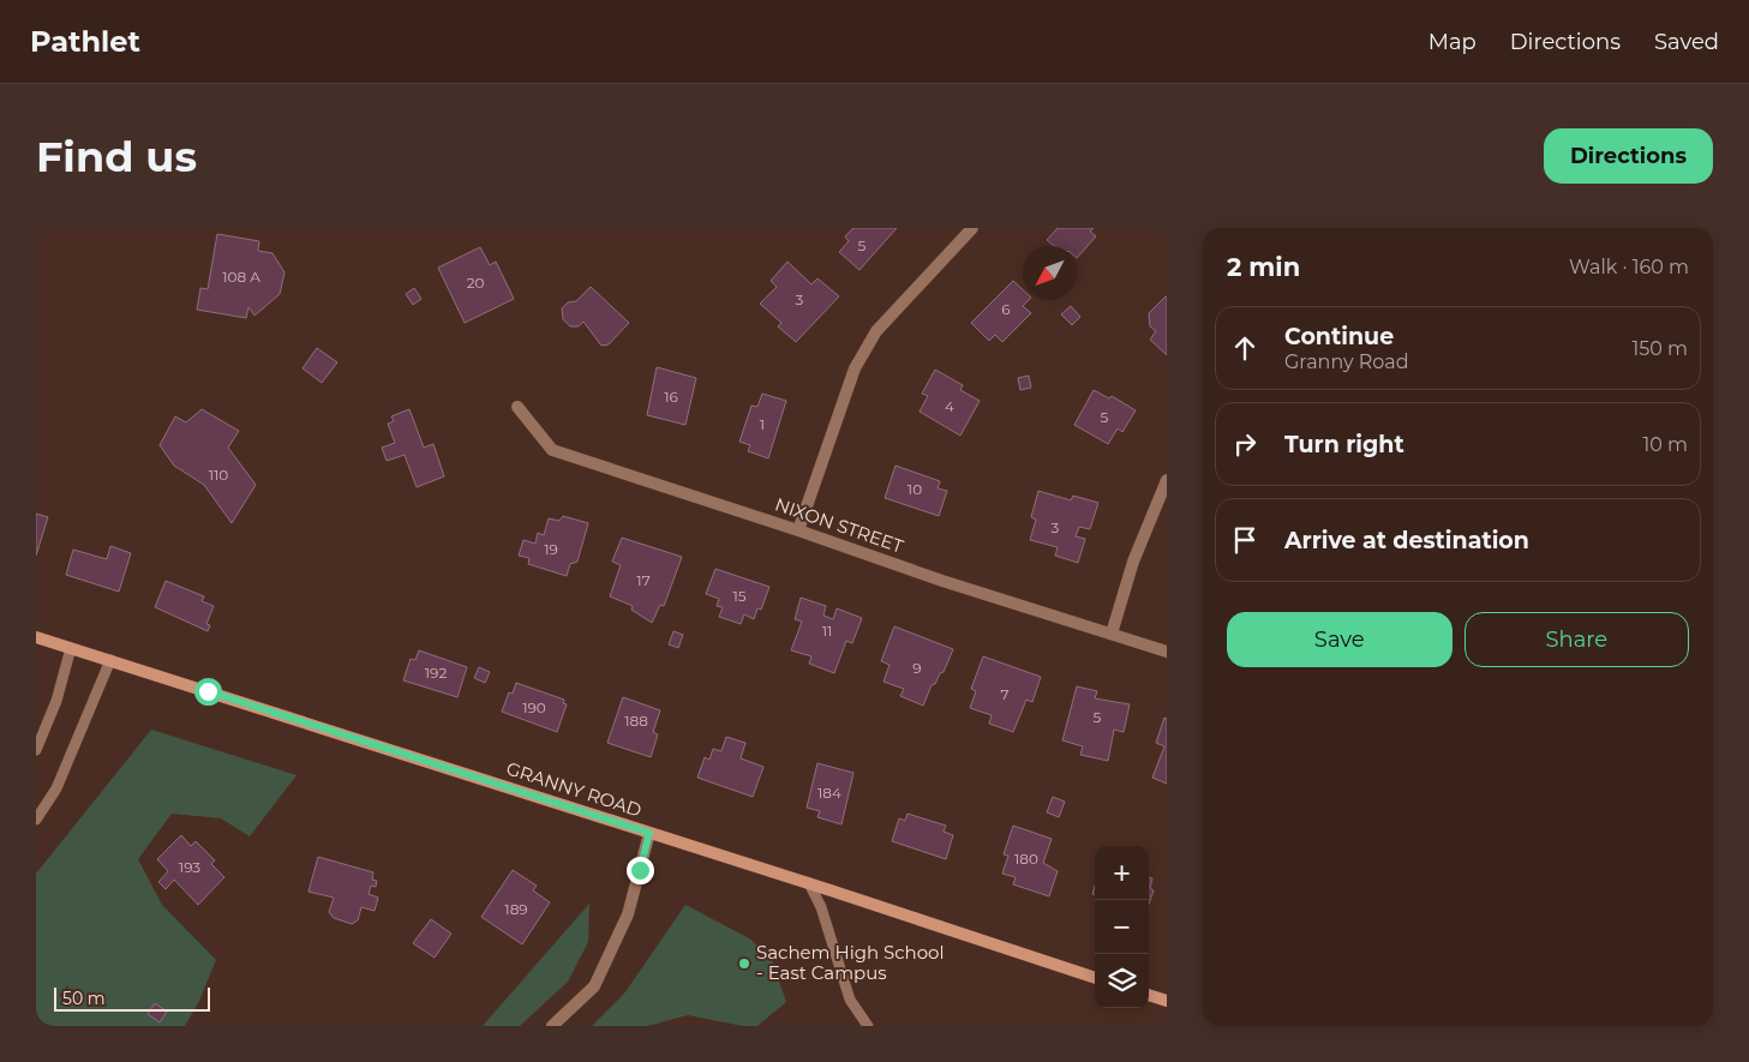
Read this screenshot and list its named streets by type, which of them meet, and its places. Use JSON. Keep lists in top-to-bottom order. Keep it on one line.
{"streets":{"street":["NIXON STREET","GRANNY ROAD"]},"places":["Sachem High School - East Campus"],"house_numbers":["5","108 A","20","3","6","16","4","5","1","110","10","3","19","17","15","11","9","192","7","190","5","188","184","180","193","189"],"scale_bar":"50 m","north":"bottom left","page":{"header":"Pathlet","nav":["Map","Directions","Saved"],"buttons":["Directions",["Save","Share"]],"title":"Find us","heading":["2 min","Walk · 160 m"],"list":[["Continue","Granny Road","150 m"],["Turn right","10 m"],"Arrive at destination"],"map_buttons":["+","−"],"scale":"50 m"}}
